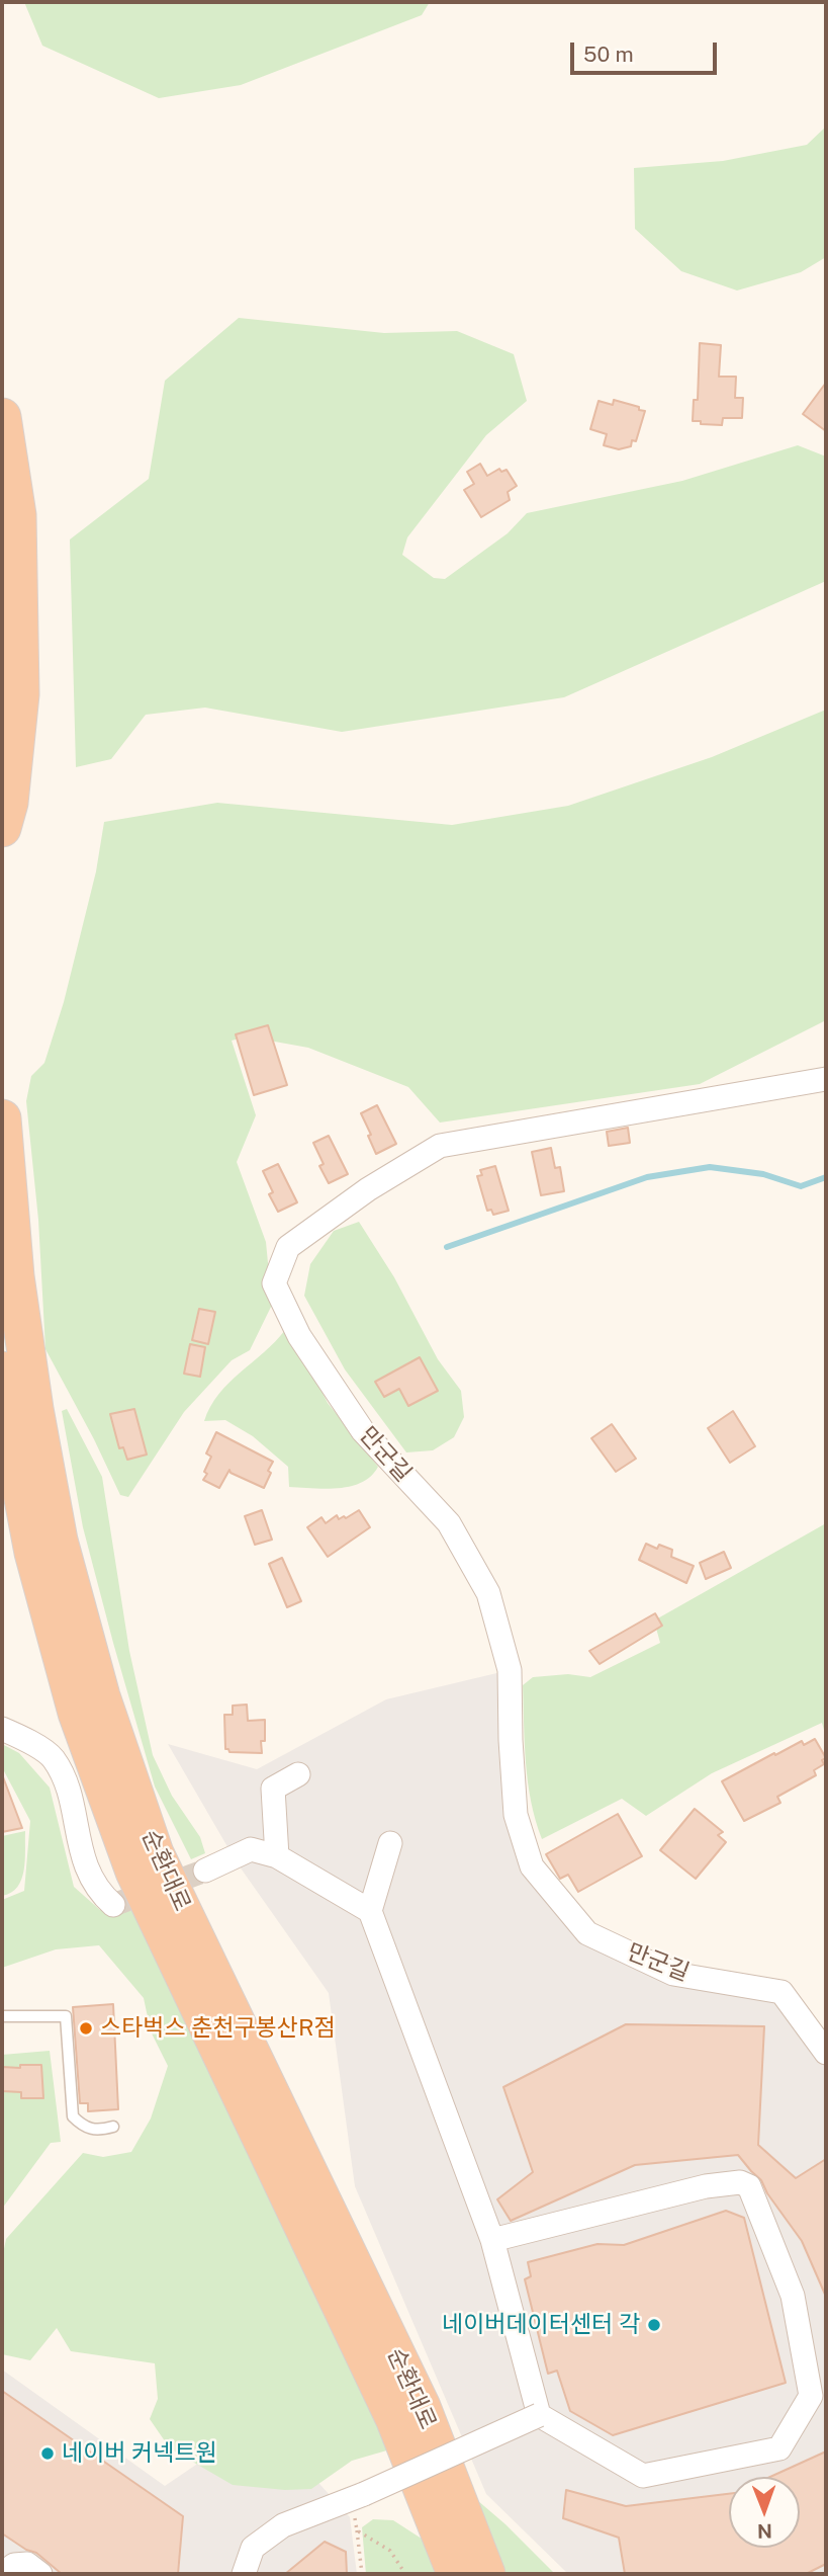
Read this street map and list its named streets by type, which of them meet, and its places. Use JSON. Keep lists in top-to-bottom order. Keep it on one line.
{"streets":{"highway":["순환대로"],"street":["만군길"]},"places":["스타벅스 춘천구봉산R점","네이버데이터센터 각","네이버 커넥트원"],"scale_bar":"50 m","north":"bottom"}
